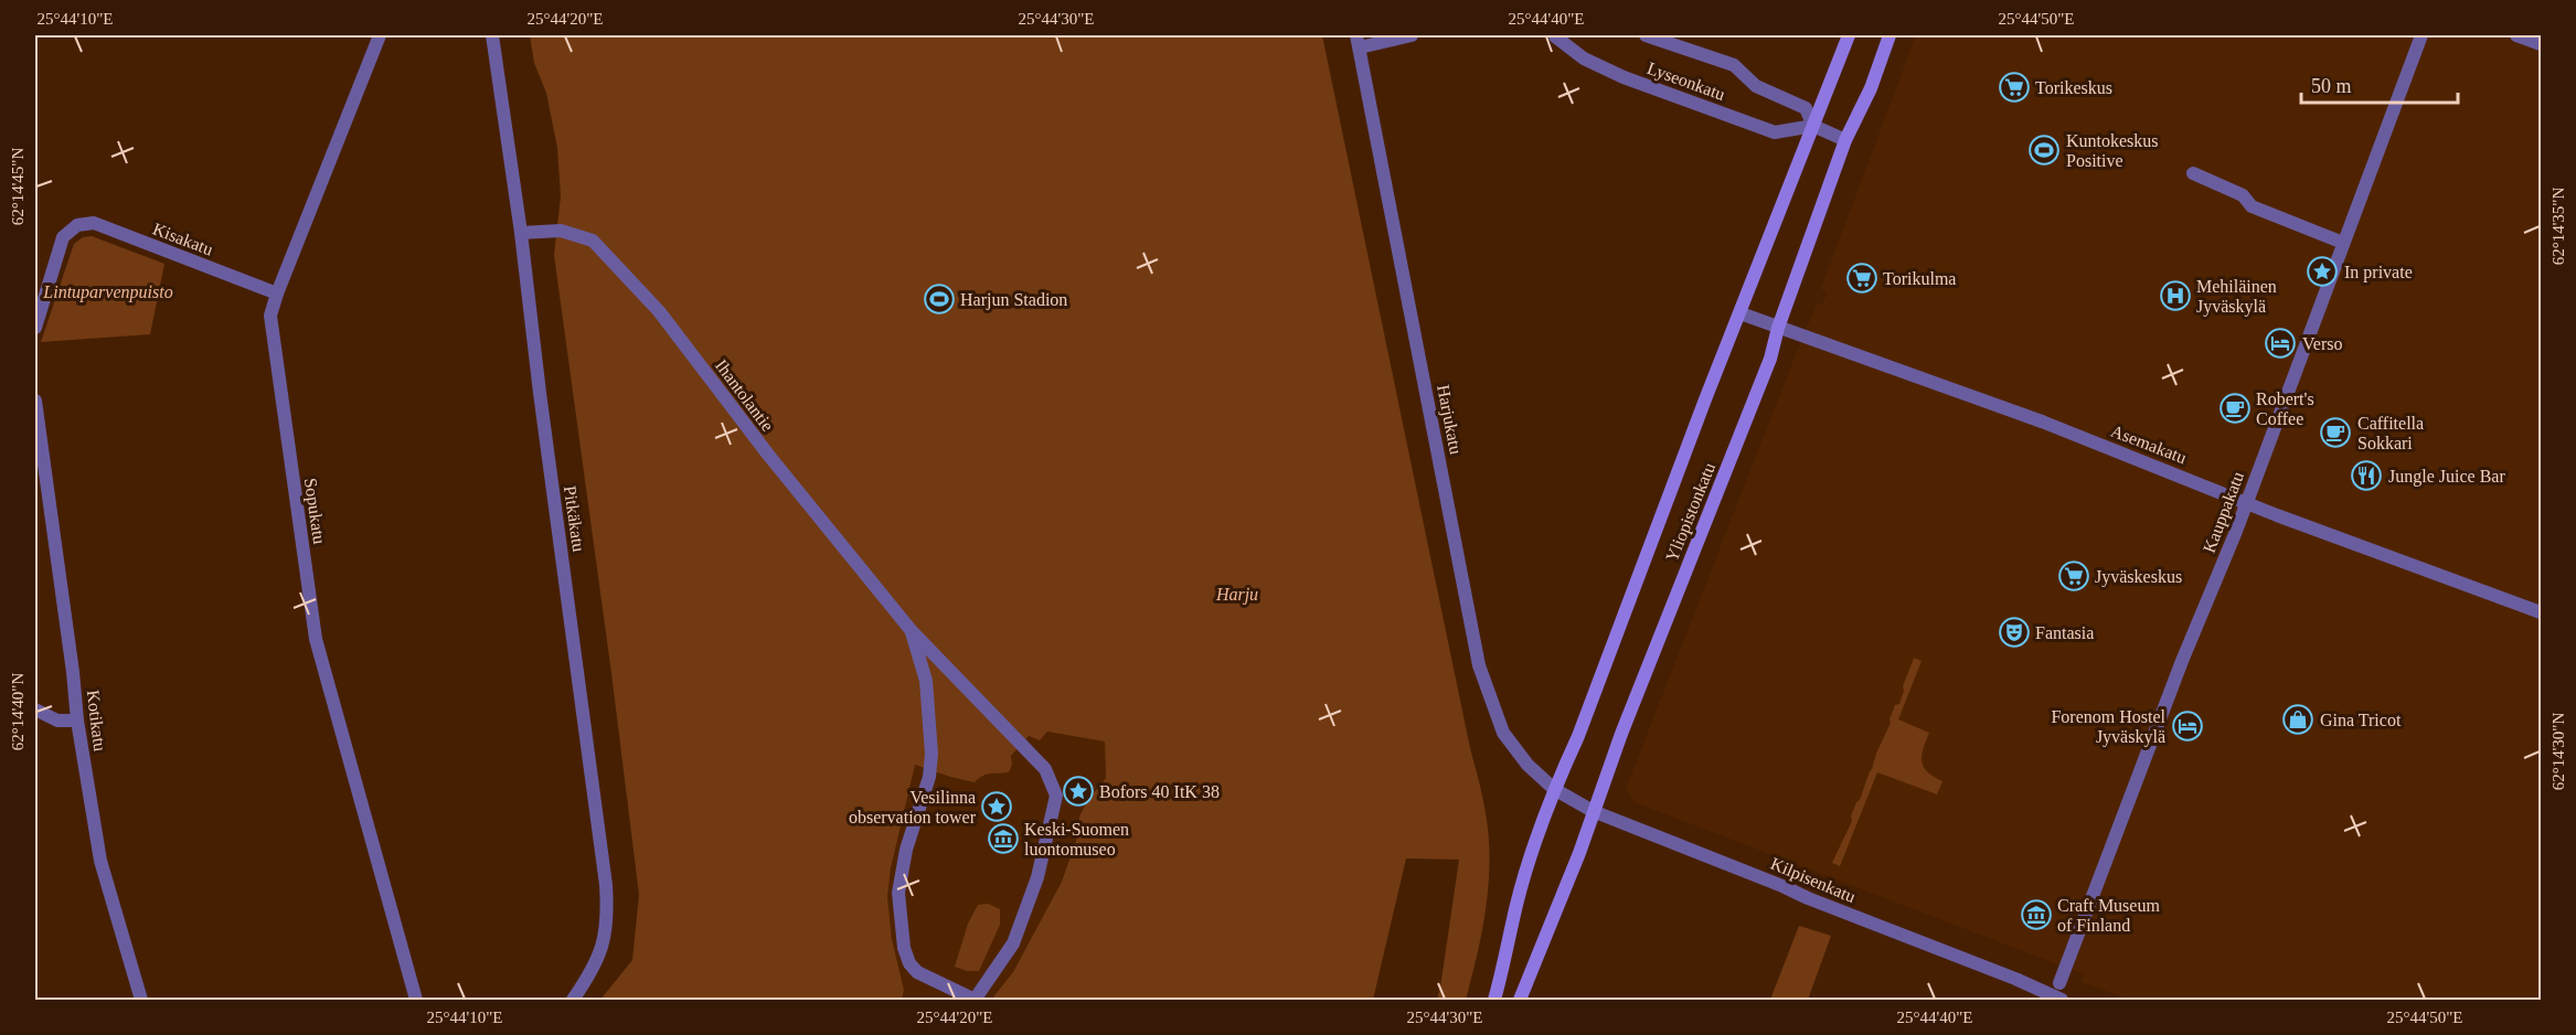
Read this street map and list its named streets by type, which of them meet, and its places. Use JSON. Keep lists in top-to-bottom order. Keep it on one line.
{"streets":{"main road":["Yliopistonkatu"],"street":["Lyseonkatu","Kisakatu","Ihantolantie","Harjukatu","Asemakatu","Sopukatu","Kauppakatu","Pitkäkatu","Kotikatu","Kilpisenkatu"]},"crossings":[["Lyseonkatu","Yliopistonkatu"],["Kisakatu","Sopukatu"],["Ihantolantie","Pitkäkatu"],["Harjukatu","Yliopistonkatu"],["Harjukatu","Kilpisenkatu"],["Asemakatu","Yliopistonkatu"],["Asemakatu","Kauppakatu"],["Yliopistonkatu","Kilpisenkatu"],["Kauppakatu","Kilpisenkatu"]],"parks":["Lintuparvenpuisto","Harju"],"places":{"supermarket":["Torikeskus","Torikulma","Jyväskeskus"],"sports":["Kuntokeskus Positive","Harjun Stadion"],"place":["In private","Bofors 40 ItK 38","Vesilinna observation tower"],"hospital":["Mehiläinen Jyväskylä"],"hotel":["Verso","Forenom Hostel Jyväskylä"],"cafe":["Robert's Coffee","Caffitella Sokkari"],"restaurant":["Jungle Juice Bar"],"theatre":["Fantasia"],"shop":["Gina Tricot"],"museum":["Keski-Suomen luontomuseo","Craft Museum of Finland"]},"scale_bar":"50 m","coordinates":["25°44'10\"E","25°44'20\"E","25°44'30\"E","25°44'40\"E","25°44'50\"E","62°14'45\"N","62°14'35\"N","62°14'40\"N","62°14'30\"N"]}
